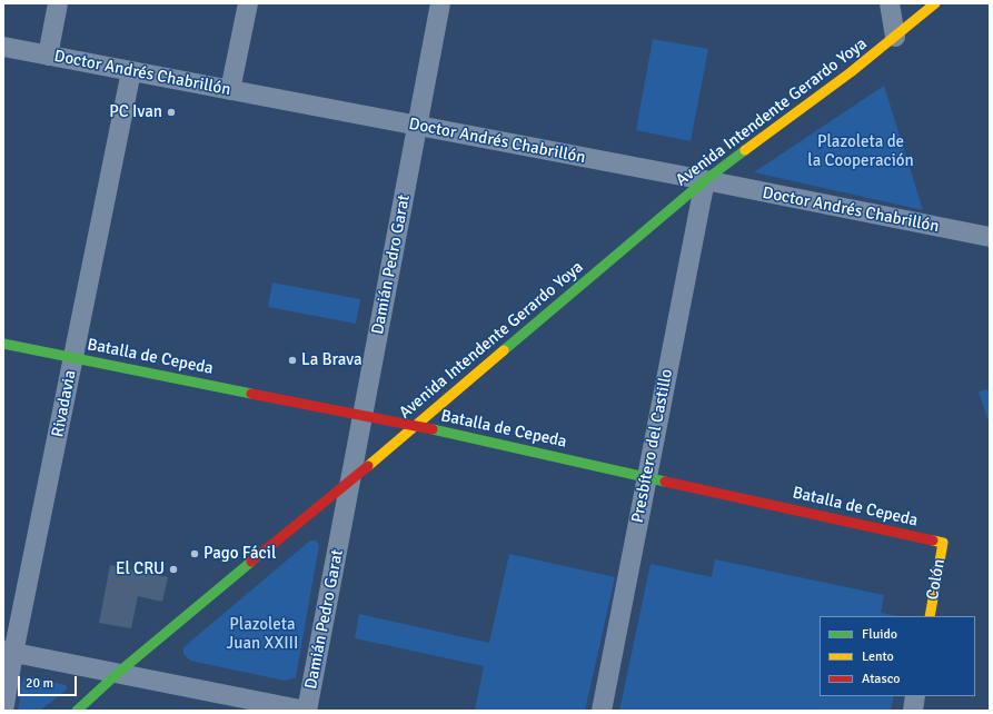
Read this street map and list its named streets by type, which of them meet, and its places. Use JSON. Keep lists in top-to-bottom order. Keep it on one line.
{"streets":{"main road":["Avenida Intendente Gerardo Yoya","Batalla de Cepeda","Colón"],"street":["Doctor Andrés Chabrillón","Damián Pedro Garat","Rivadavia","Presbítero del Castillo"]},"crossings":[["Doctor Andrés Chabrillón","Avenida Intendente Gerardo Yoya"],["Doctor Andrés Chabrillón","Damián Pedro Garat"],["Doctor Andrés Chabrillón","Rivadavia"],["Doctor Andrés Chabrillón","Presbítero del Castillo"],["Avenida Intendente Gerardo Yoya","Damián Pedro Garat"],["Avenida Intendente Gerardo Yoya","Batalla de Cepeda"],["Avenida Intendente Gerardo Yoya","Presbítero del Castillo"],["Damián Pedro Garat","Batalla de Cepeda"],["Batalla de Cepeda","Rivadavia"],["Batalla de Cepeda","Presbítero del Castillo"],["Batalla de Cepeda","Colón"]],"parks":["Plazoleta de la Cooperación","Plazoleta Juan XXIII"],"places":["PC Ivan","La Brava","Pago Fácil","El CRU"],"legend":["Fluido","Lento","Atasco"],"scale_bar":"20 m"}
